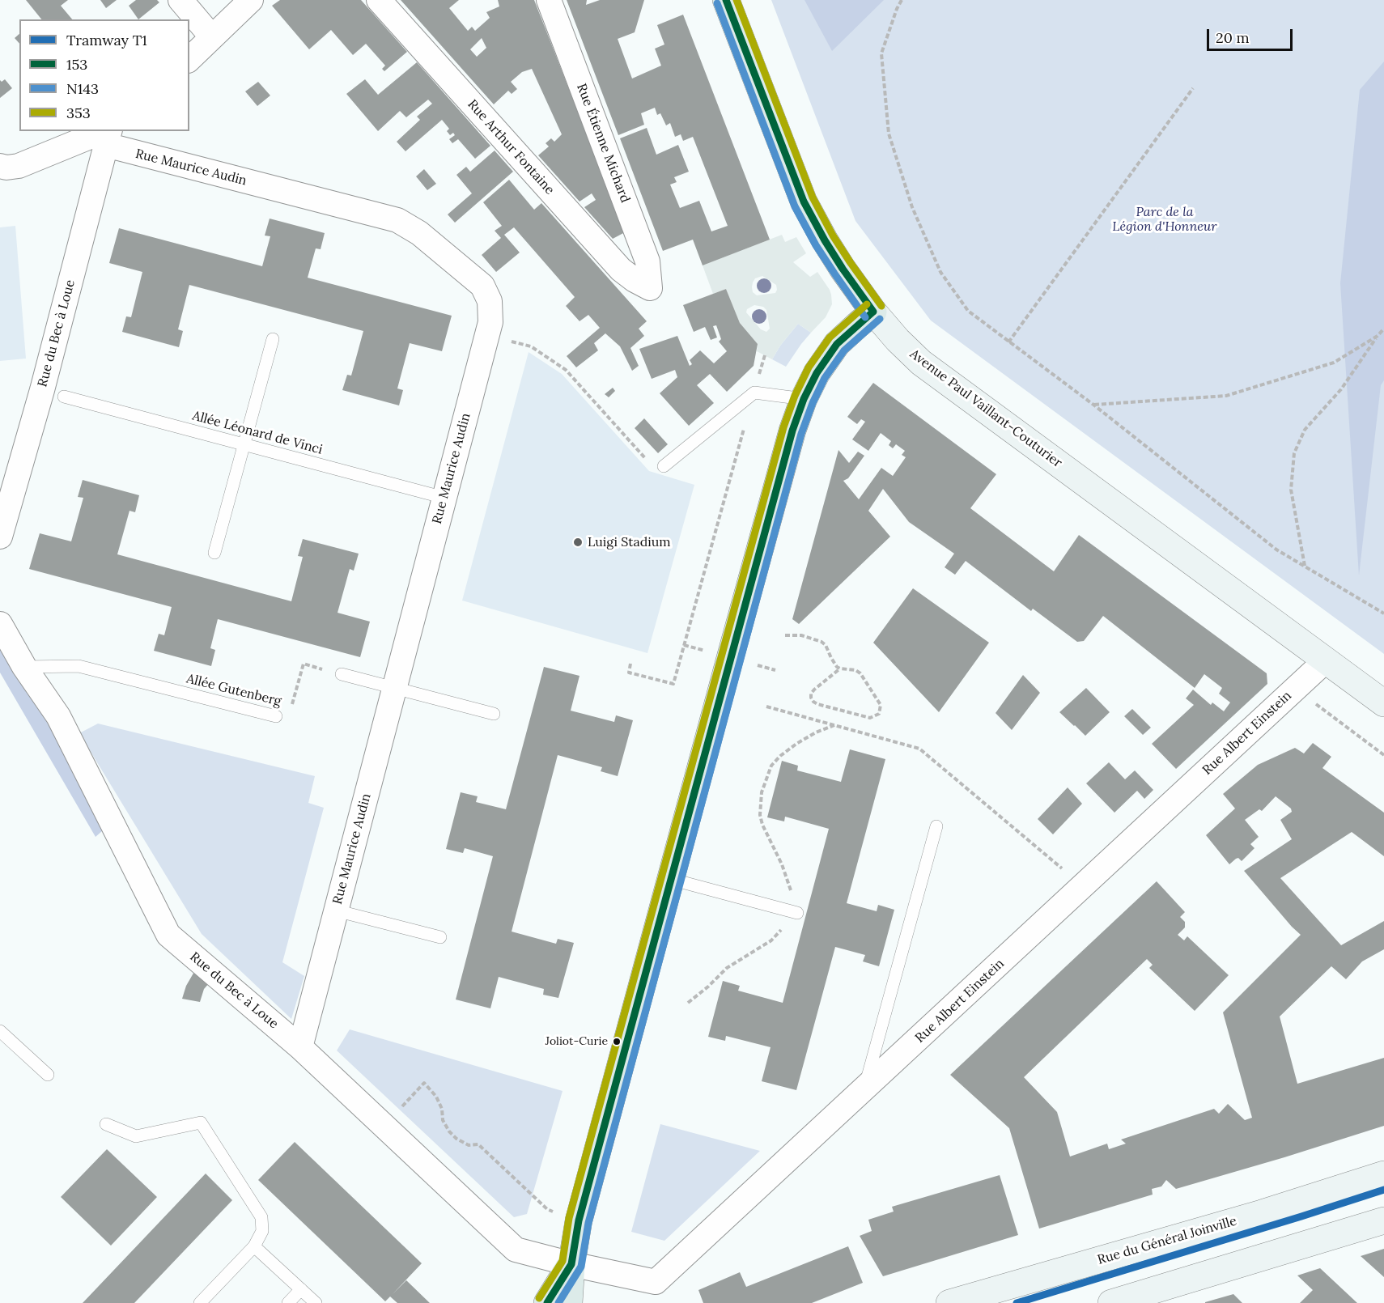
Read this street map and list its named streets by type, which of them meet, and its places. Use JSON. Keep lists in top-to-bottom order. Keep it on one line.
{"streets":{"main road":["Avenue Paul Vaillant-Couturier","Rue du Général Joinville"],"street":["Rue Étienne Michard","Rue Arthur Fontaine","Rue Maurice Audin","Rue du Bec à Loue","Rue Albert Einstein"],"lane":["Allée Léonard de Vinci","Allée Gutenberg"]},"crossings":[["Rue Étienne Michard","Rue Arthur Fontaine"],["Rue Maurice Audin","Rue du Bec à Loue"],["Rue Maurice Audin","Allée Léonard de Vinci"],["Rue du Bec à Loue","Allée Gutenberg"],["Rue du Bec à Loue","Rue Albert Einstein"],["Avenue Paul Vaillant-Couturier","Rue Albert Einstein"]],"parks":["Parc de la Légion d'Honneur"],"places":["Luigi Stadium","Joliot-Curie"],"lines":["transit line 153","transit line 353","transit line N143","tram line T1"],"legend":["Tramway T1","153","N143","353"],"scale_bar":"20 m"}
